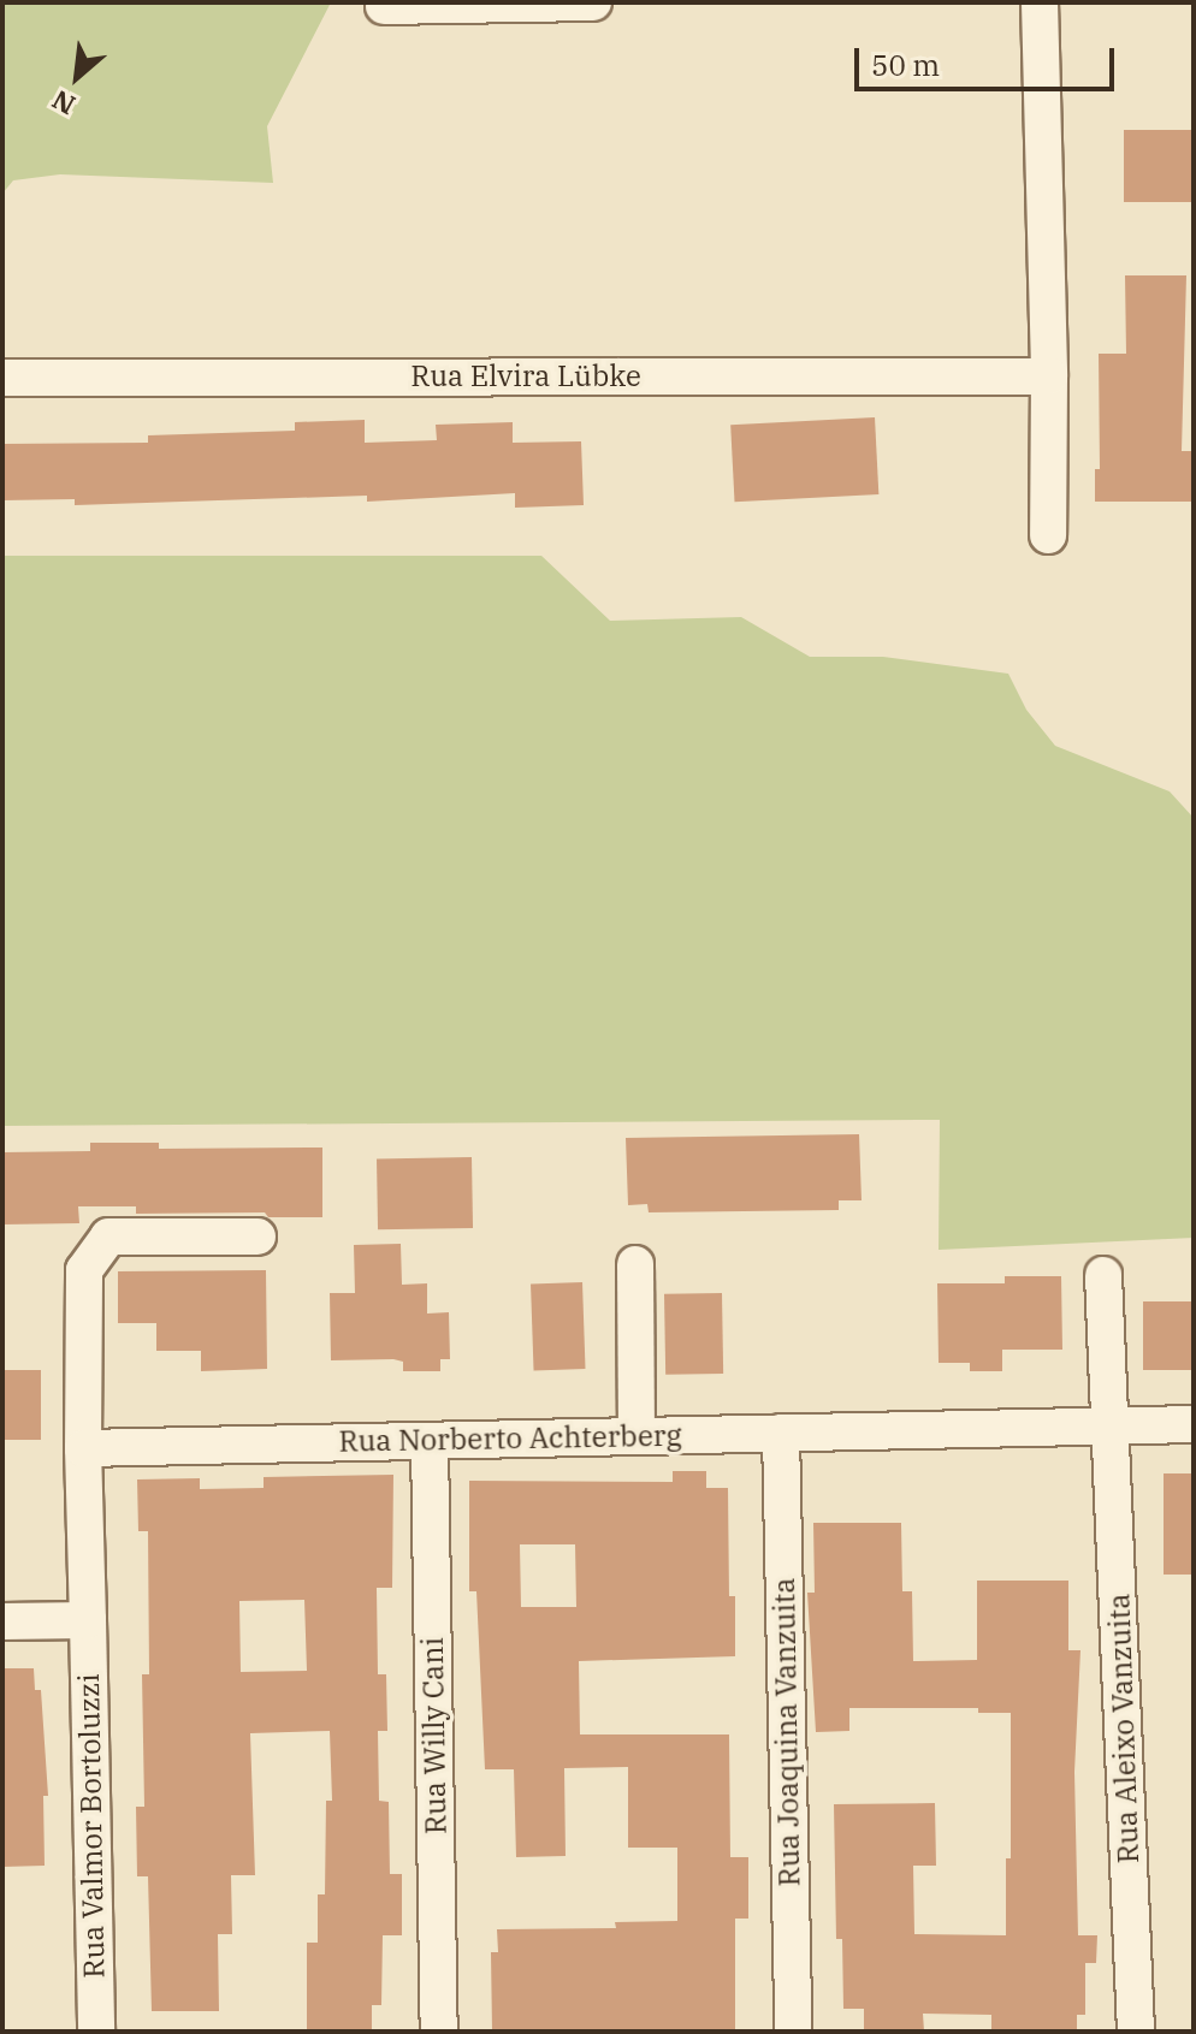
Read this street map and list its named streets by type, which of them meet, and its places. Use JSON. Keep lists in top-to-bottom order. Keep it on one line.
{"streets":{"street":["Rua Elvira Lübke","Rua Norberto Achterberg","Rua Aleixo Vanzuita","Rua Joaquina Vanzuita","Rua Willy Cani","Rua Valmor Bortoluzzi"]},"crossings":[["Rua Norberto Achterberg","Rua Aleixo Vanzuita"],["Rua Norberto Achterberg","Rua Joaquina Vanzuita"],["Rua Norberto Achterberg","Rua Willy Cani"]],"scale_bar":"50 m","north":"bottom left"}
